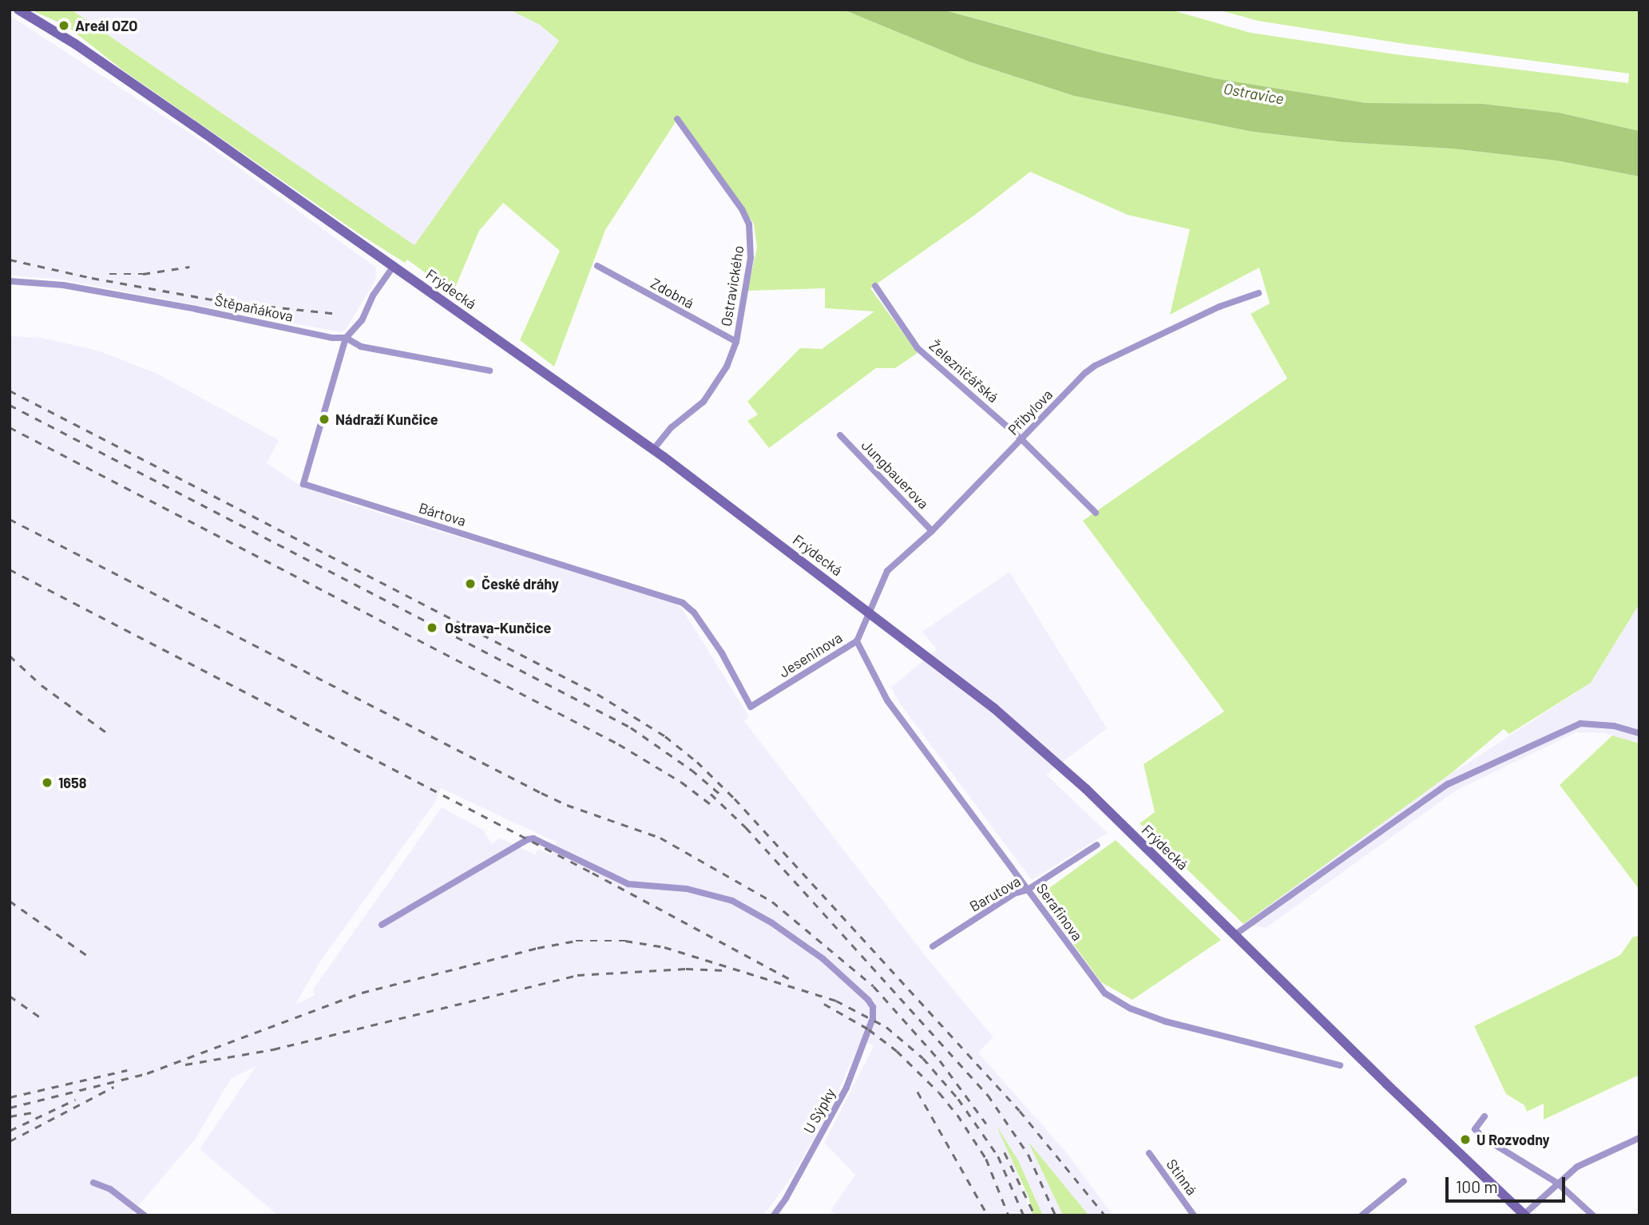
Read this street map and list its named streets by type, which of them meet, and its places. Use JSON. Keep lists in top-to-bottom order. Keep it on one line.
{"streets":{"main road":["Frýdecká"],"street":["Ostravického","Zdobná","Štěpaňákova","Železničářská","Přibylova","Jungbauerova","Bártova","Jeseninova","Barutova","Serafinova","U Sýpky","Stinná"]},"crossings":[["Ostravického","Frýdecká"],["Ostravického","Zdobná"],["Frýdecká","Přibylova"],["Frýdecká","Bártova"],["Frýdecká","Jeseninova"],["Štěpaňákova","Bártova"],["Železničářská","Přibylova"],["Přibylova","Jungbauerova"],["Přibylova","Jeseninova"],["Bártova","Jeseninova"],["Jeseninova","Serafinova"],["Barutova","Serafinova"]],"water":["Ostravice"],"places":["Areál OZO","Nádraží Kunčice","České dráhy","Ostrava-Kunčice","1658","U Rozvodny"],"scale_bar":"100 m"}
